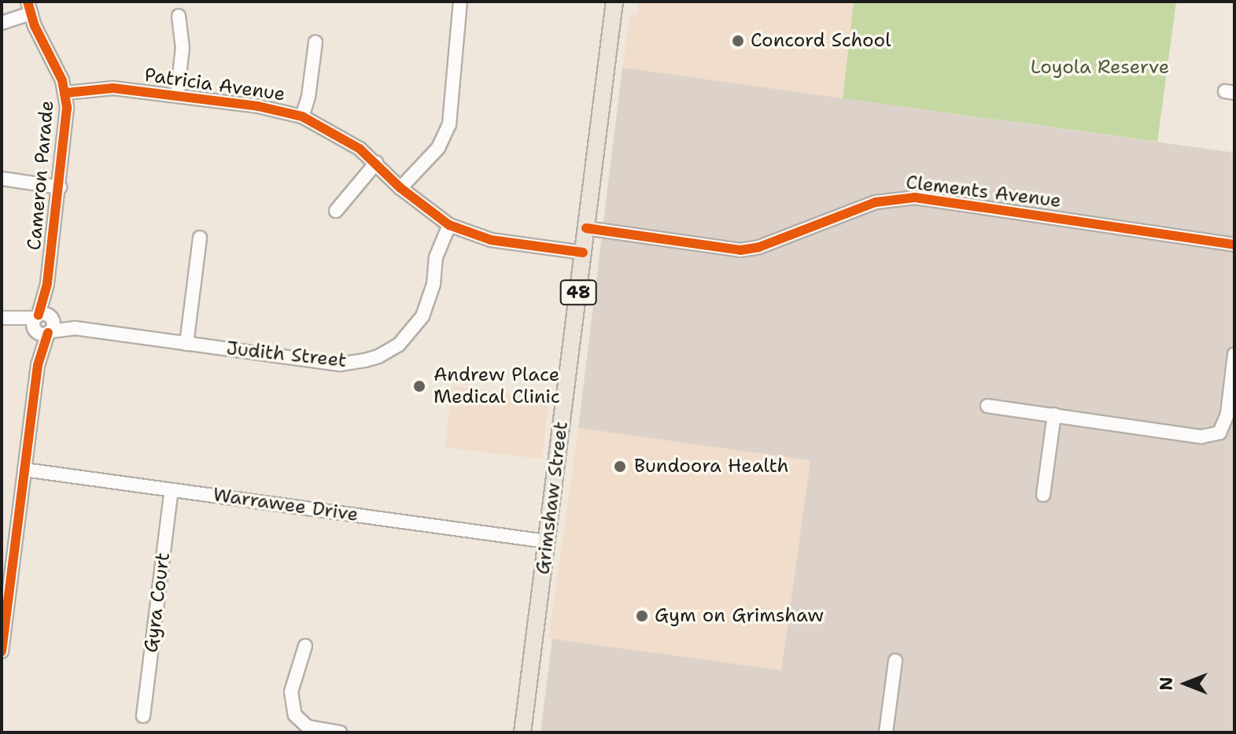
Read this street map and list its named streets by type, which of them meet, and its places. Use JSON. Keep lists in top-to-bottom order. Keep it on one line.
{"streets":{"main road":["48","Grimshaw Street"],"street":["Patricia Avenue","Cameron Parade","Clements Avenue","Judith Street","Warrawee Drive","Gyra Court"]},"crossings":[["Patricia Avenue","Cameron Parade"],["Patricia Avenue","Judith Street"],["Patricia Avenue","Grimshaw Street"],["Cameron Parade","Judith Street"],["Cameron Parade","Warrawee Drive"],["Clements Avenue","Grimshaw Street"],["Grimshaw Street","Warrawee Drive"],["Warrawee Drive","Gyra Court"]],"parks":["Loyola Reserve"],"places":["Concord School","Andrew Place Medical Clinic","Bundoora Health","Gym on Grimshaw"],"north":"left"}
